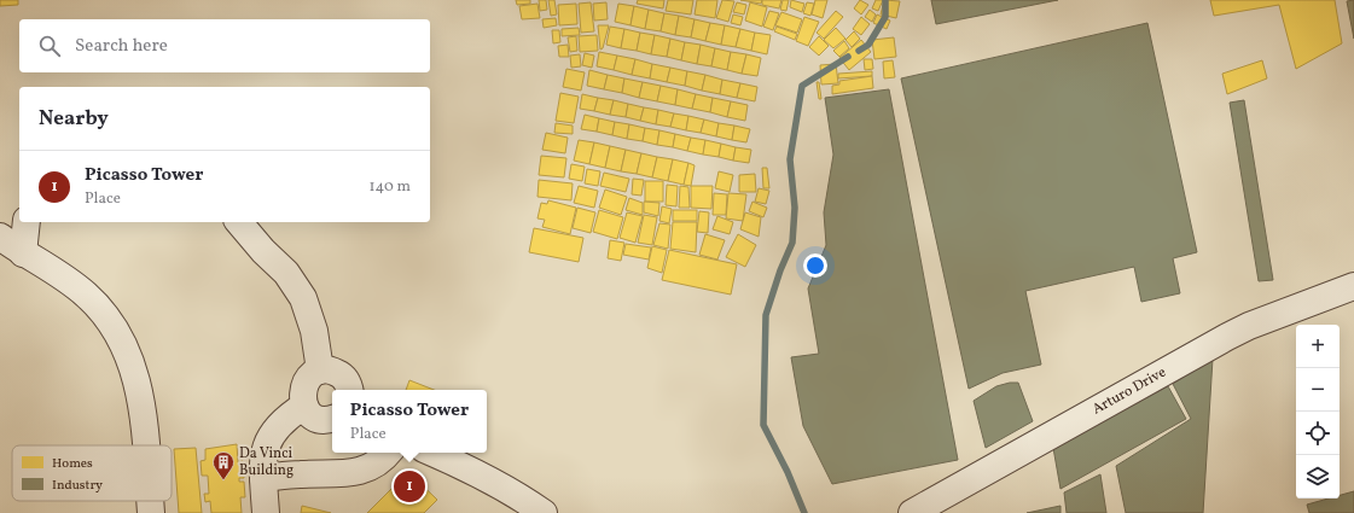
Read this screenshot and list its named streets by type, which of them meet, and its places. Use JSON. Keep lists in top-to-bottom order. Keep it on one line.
{"streets":{"street":["Arturo Drive"]},"places":{"building":["Da Vinci Building"]},"legend":["Homes","Industry"],"page":{"search":"Search here","heading":"Nearby","list":[{"mark":"1","name":"Picasso Tower","note":"Place","value":"140 m"}],"map_buttons":["+","−"],"popup":["Picasso Tower","Place"],"pins":"1"}}
